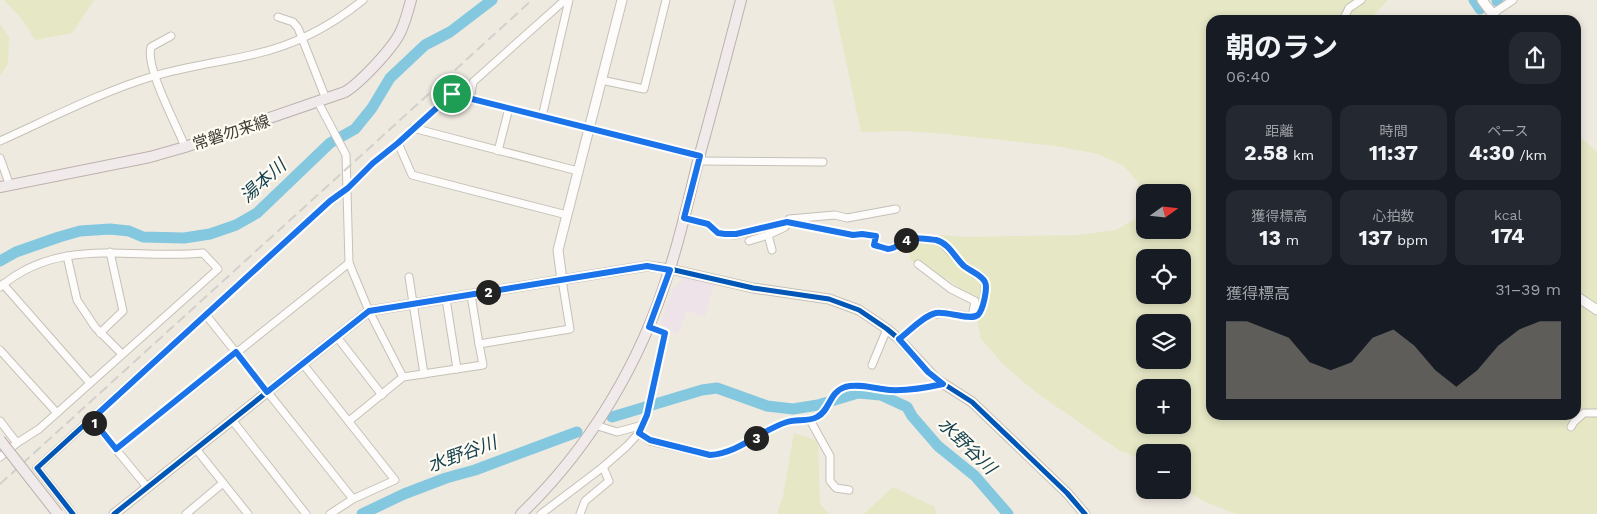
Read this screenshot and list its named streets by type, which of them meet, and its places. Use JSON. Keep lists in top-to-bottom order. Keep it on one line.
{"streets":{"main road":["常磐勿来線"]},"water":["湯本川","水野谷川"],"north":"right","page":{"heading":["朝のラン","06:40"],"stats":[["距離","2.58 km"],["時間","11:37"],["ペース","4:30 /km"],["獲得標高","13 m"],["心拍数","137 bpm"],["kcal","174"]],"map_buttons":["+","−"],"pins":["4","2","1","3"],"chart":["獲得標高","31–39 m"]}}
